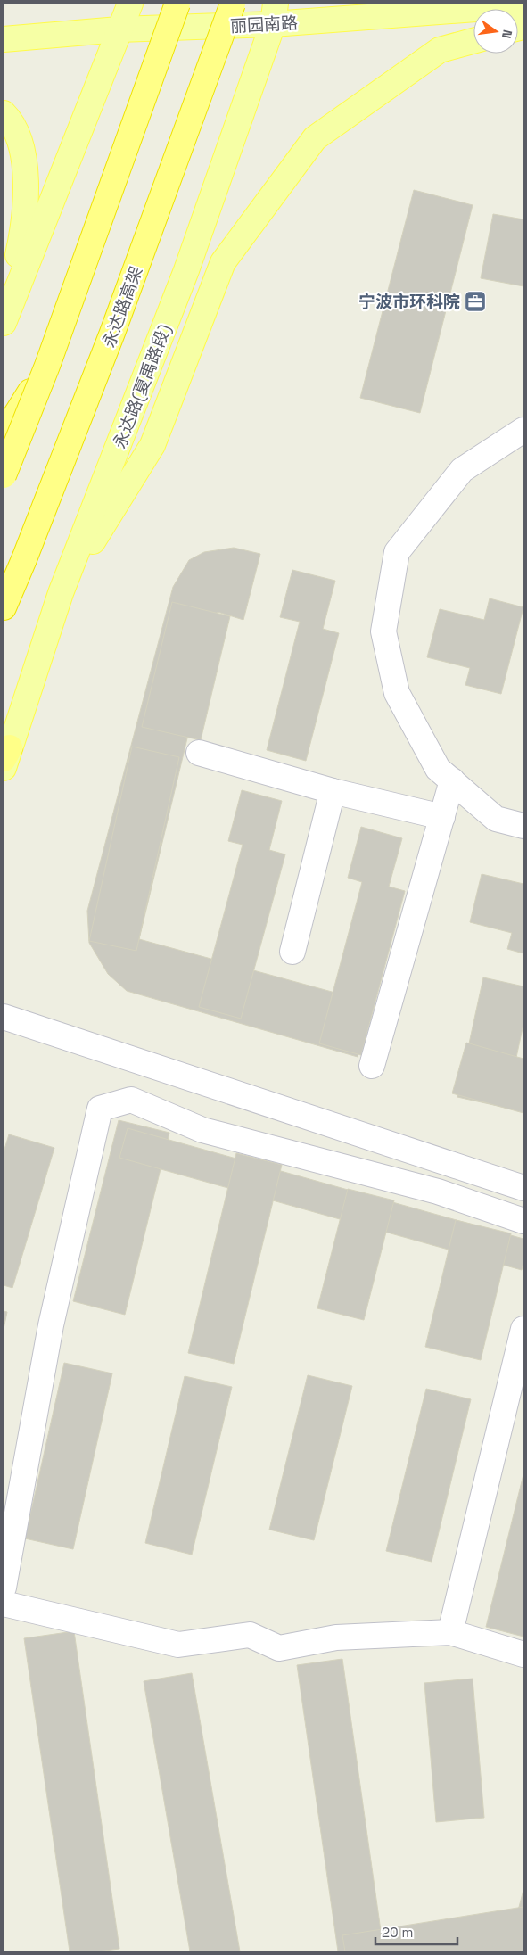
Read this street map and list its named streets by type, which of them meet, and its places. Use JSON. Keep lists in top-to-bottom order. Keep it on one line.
{"streets":{"highway":["永达路高架"],"main road":["丽园南路","永达路(夏禹路段)"]},"crossings":[["丽园南路","永达路(夏禹路段)"]],"places":{"office":["宁波市环科院"]},"scale_bar":"20 m","north":"right"}
